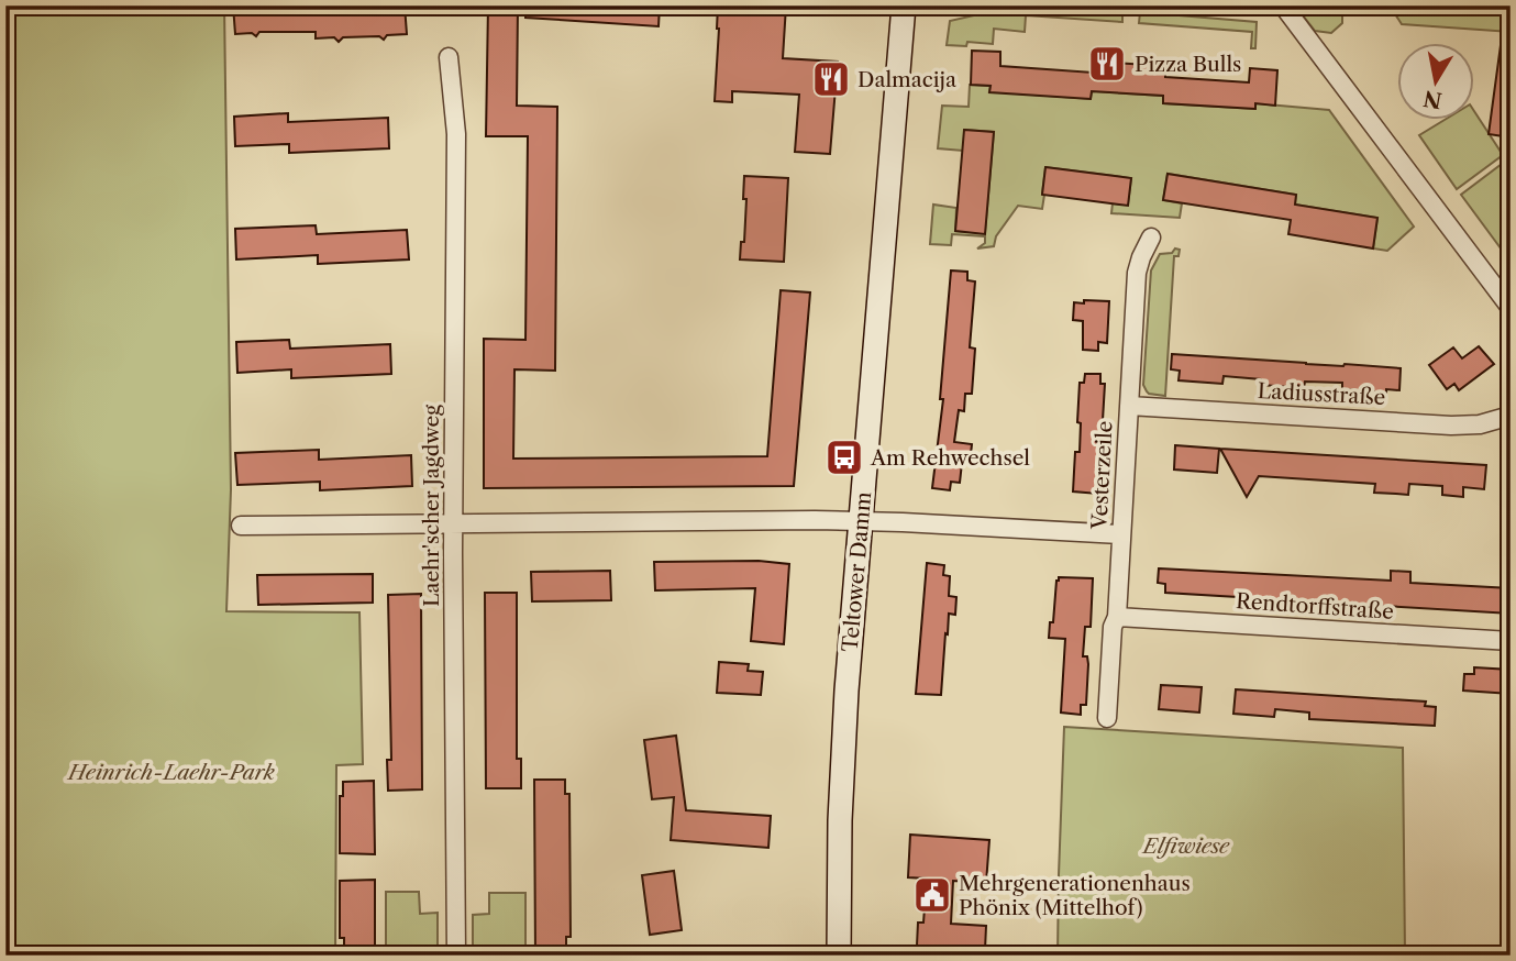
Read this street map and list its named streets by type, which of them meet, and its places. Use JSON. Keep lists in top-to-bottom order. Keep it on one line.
{"streets":{"main road":["Teltower Damm"],"street":["Ladiusstraße","Vesterzeile","Laehr'scher Jagdweg","Rendtorffstraße"]},"crossings":[["Ladiusstraße","Vesterzeile"],["Vesterzeile","Rendtorffstraße"]],"parks":["Heinrich-Laehr-Park","Elfiwiese"],"places":{"restaurant":["Pizza Bulls","Dalmacija"],"bus stop":["Am Rehwechsel"],"public building":["Mehrgenerationenhaus Phönix (Mittelhof)"]},"north":"bottom"}
